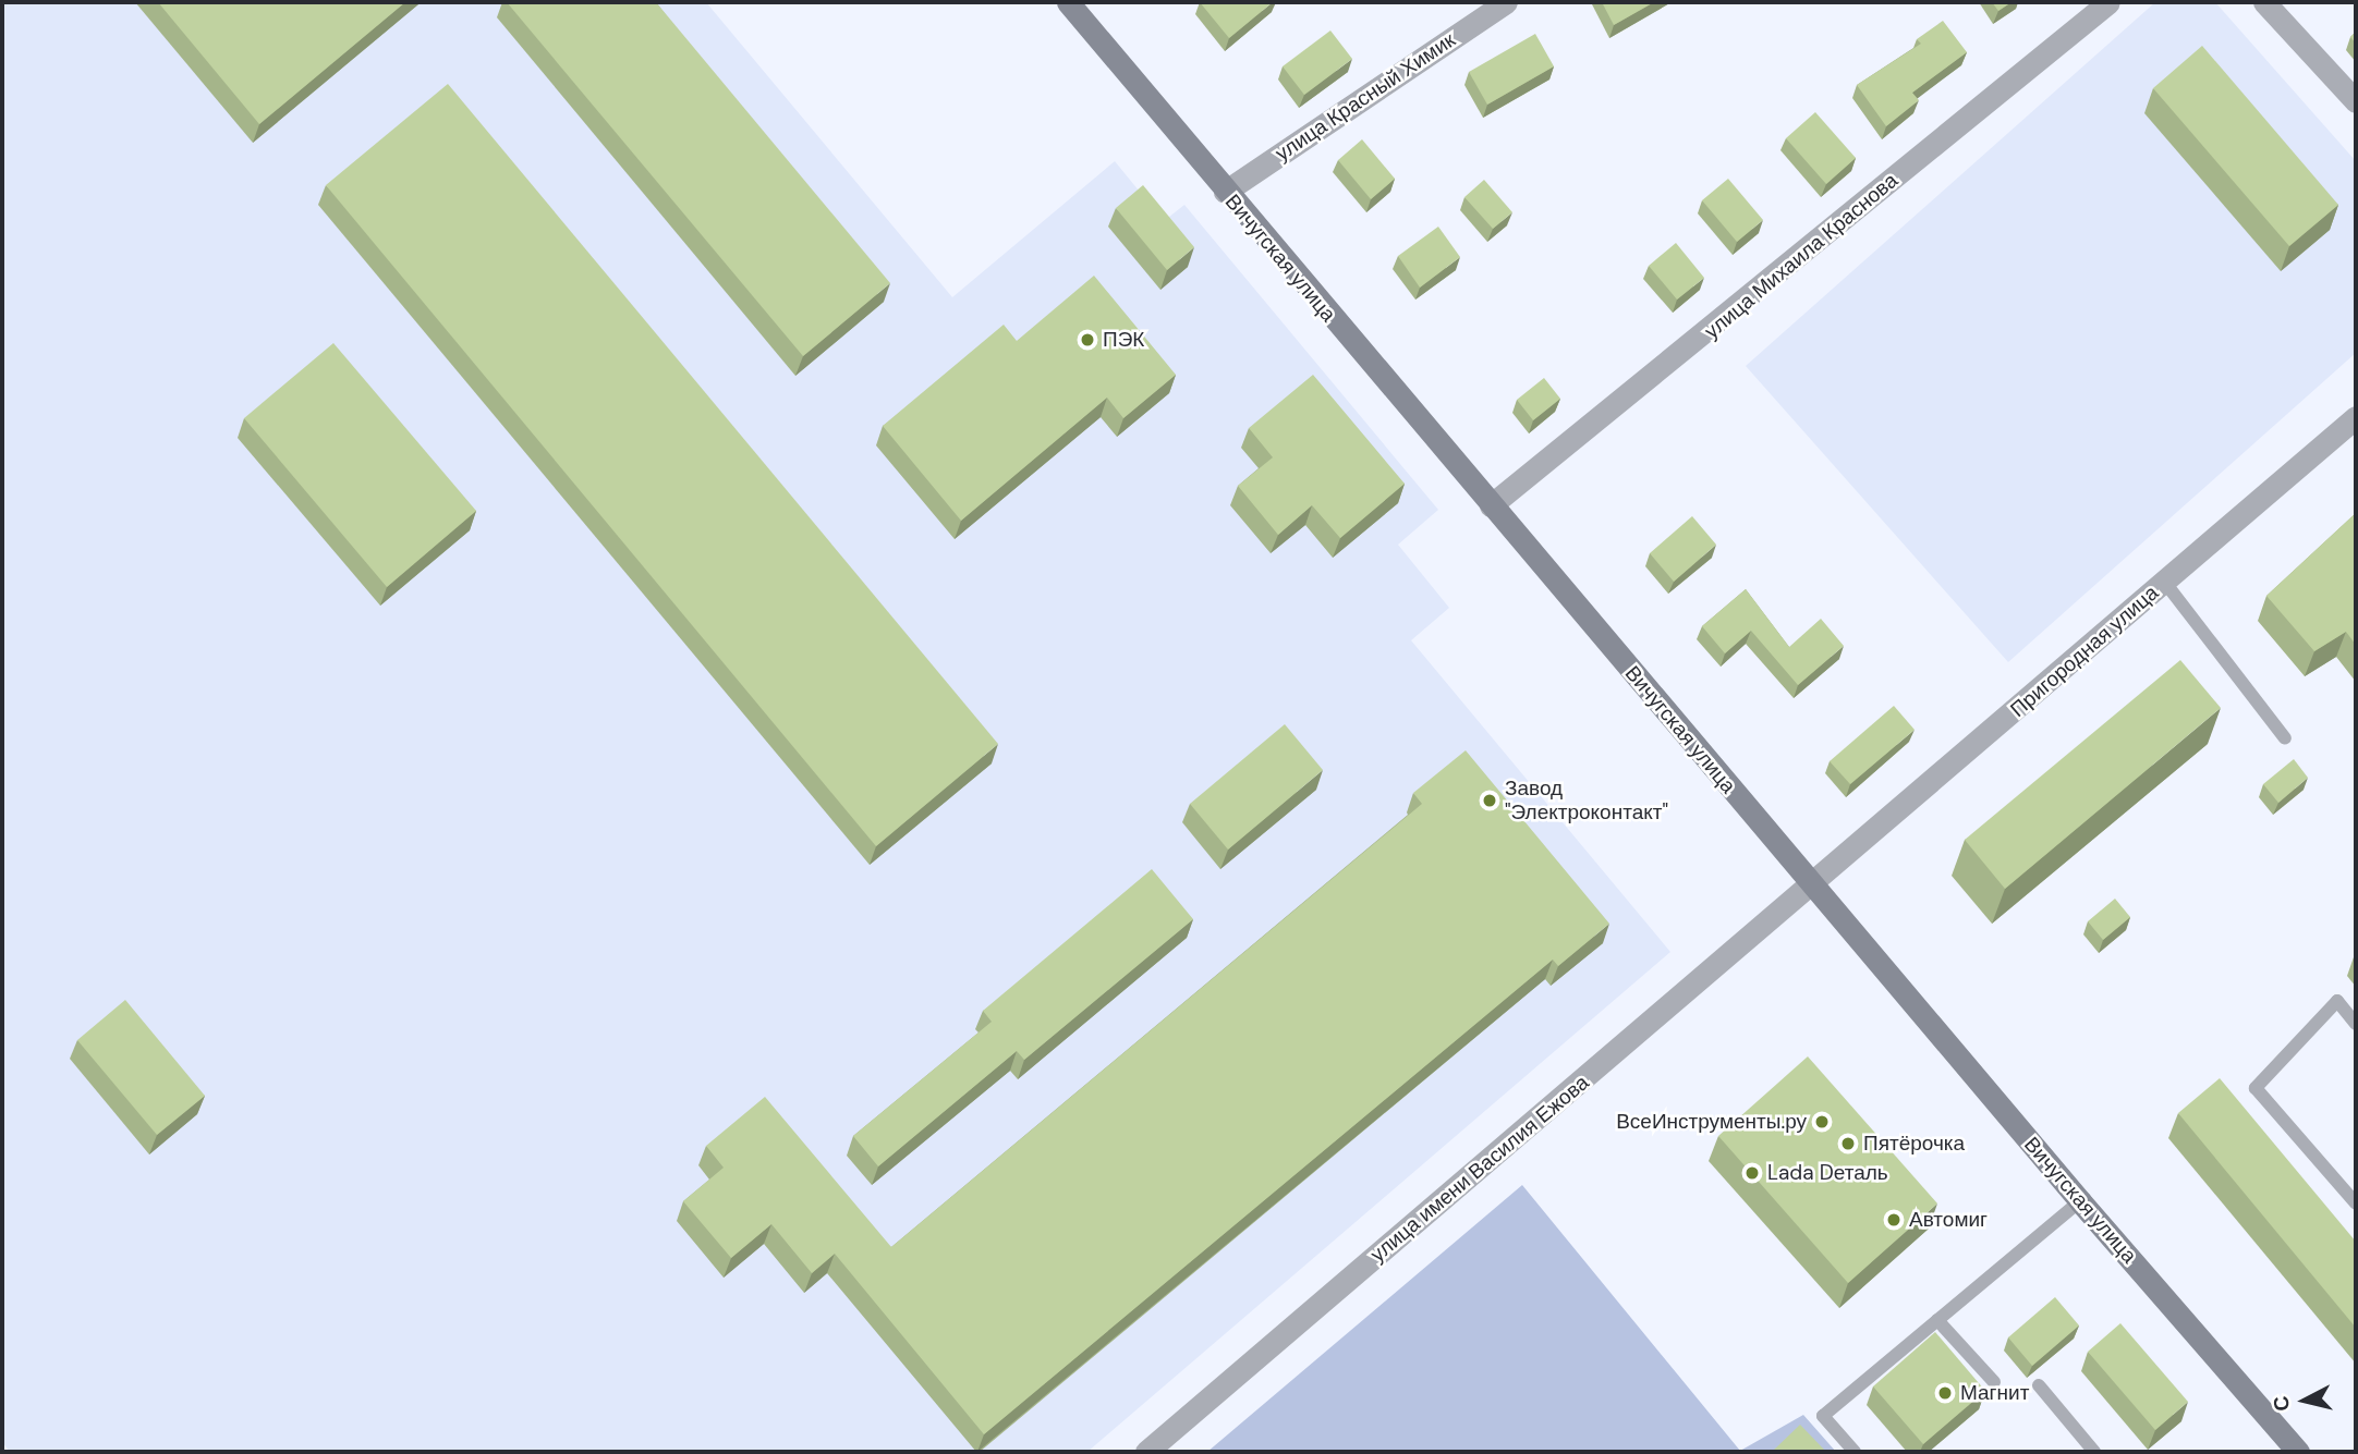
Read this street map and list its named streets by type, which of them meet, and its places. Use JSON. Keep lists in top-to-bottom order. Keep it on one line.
{"streets":{"main road":["Вичугская улица"],"street":["улица Красный Химик","улица Михаила Краснова","Пригородная улица","улица имени Василия Ежова"]},"crossings":[["улица Красный Химик","Вичугская улица"],["улица Михаила Краснова","Вичугская улица"],["Вичугская улица","Пригородная улица"],["Вичугская улица","улица имени Василия Ежова"],["Пригородная улица","улица имени Василия Ежова"]],"places":["ПЭК","Завод \"Электроконтакт\"","ВсеИнструменты.ру","Пятёрочка","Lada Dеталь","Автомиг","Магнит"],"north":"left"}
